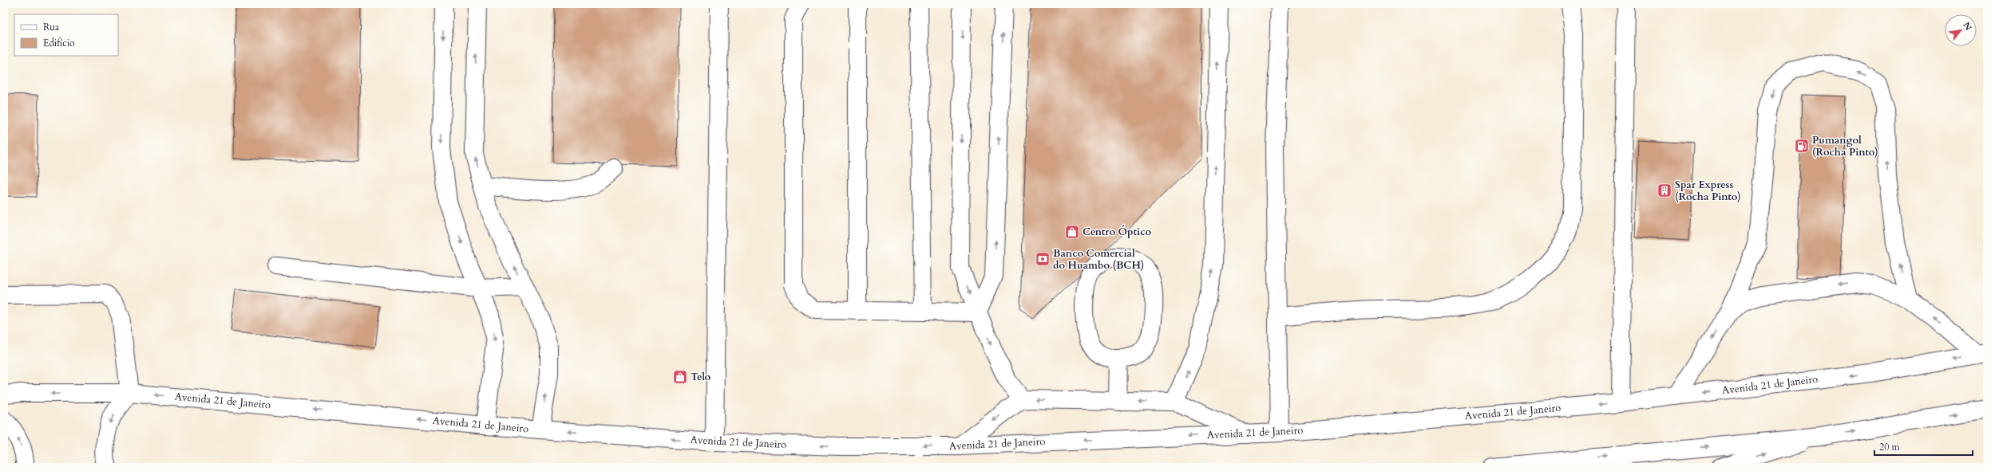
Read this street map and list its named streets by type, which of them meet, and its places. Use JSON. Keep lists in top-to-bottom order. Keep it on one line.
{"streets":{"main road":["Avenida 21 de Janeiro"]},"places":{"fuel station":["Pumangol (Rocha Pinto)"],"building":["Spar Express (Rocha Pinto)"],"shop":["Centro Óptico","Telo"],"bank":["Banco Comercial do Huambo (BCH)"]},"legend":["Rua","Edifício"],"scale_bar":"20 m","north":"top right"}
